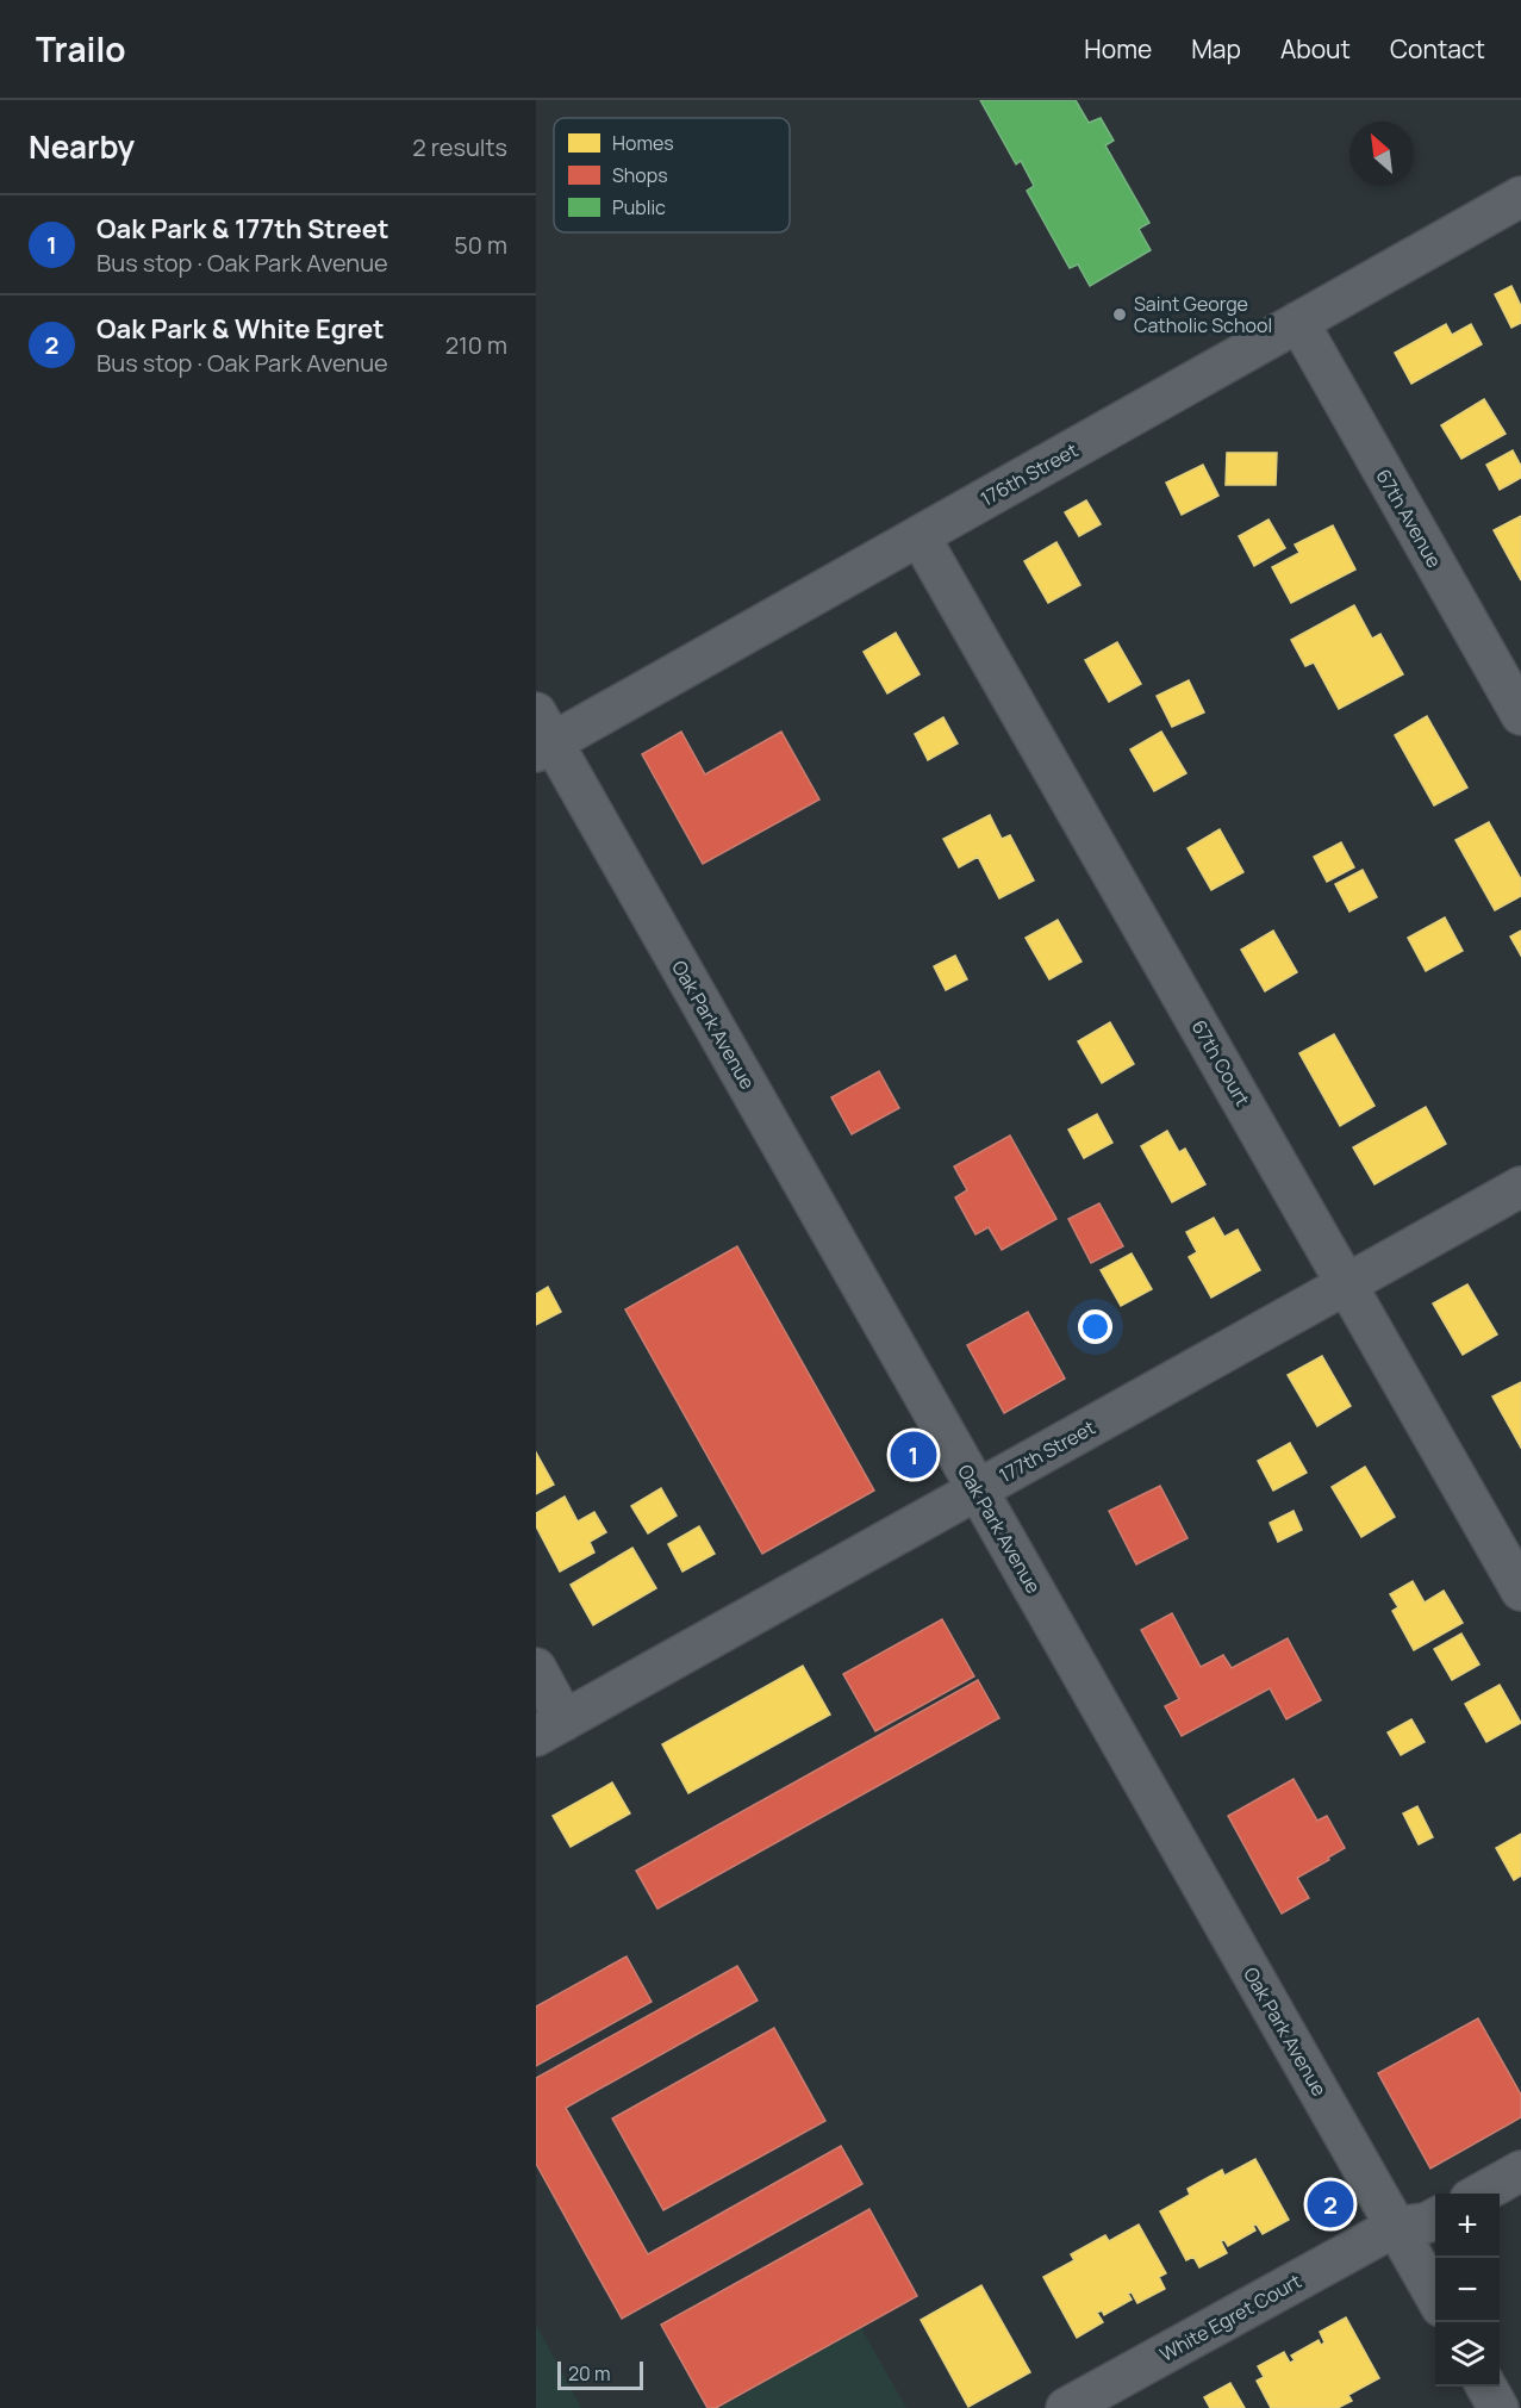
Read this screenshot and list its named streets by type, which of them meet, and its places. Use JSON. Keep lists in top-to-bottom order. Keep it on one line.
{"streets":{"street":["176th Street","67th Avenue","Oak Park Avenue","67th Court","177th Street","White Egret Court"]},"crossings":[["176th Street","67th Avenue"],["176th Street","Oak Park Avenue"],["176th Street","67th Court"],["Oak Park Avenue","177th Street"],["Oak Park Avenue","White Egret Court"],["67th Court","177th Street"]],"places":["Saint George Catholic School"],"legend":["Homes","Shops","Public"],"scale_bar":"20 m","north":"top left","page":{"header":"Trailo","nav":["Home","Map","About","Contact"],"heading":["Nearby","2 results"],"list":[{"mark":"1","name":"Oak Park & 177th Street","note":"Bus stop · Oak Park Avenue","value":"50 m"},{"mark":"2","name":"Oak Park & White Egret","note":"Bus stop · Oak Park Avenue","value":"210 m"}],"pins":["1","2"],"map_buttons":["+","−"],"scale":"20 m"}}
